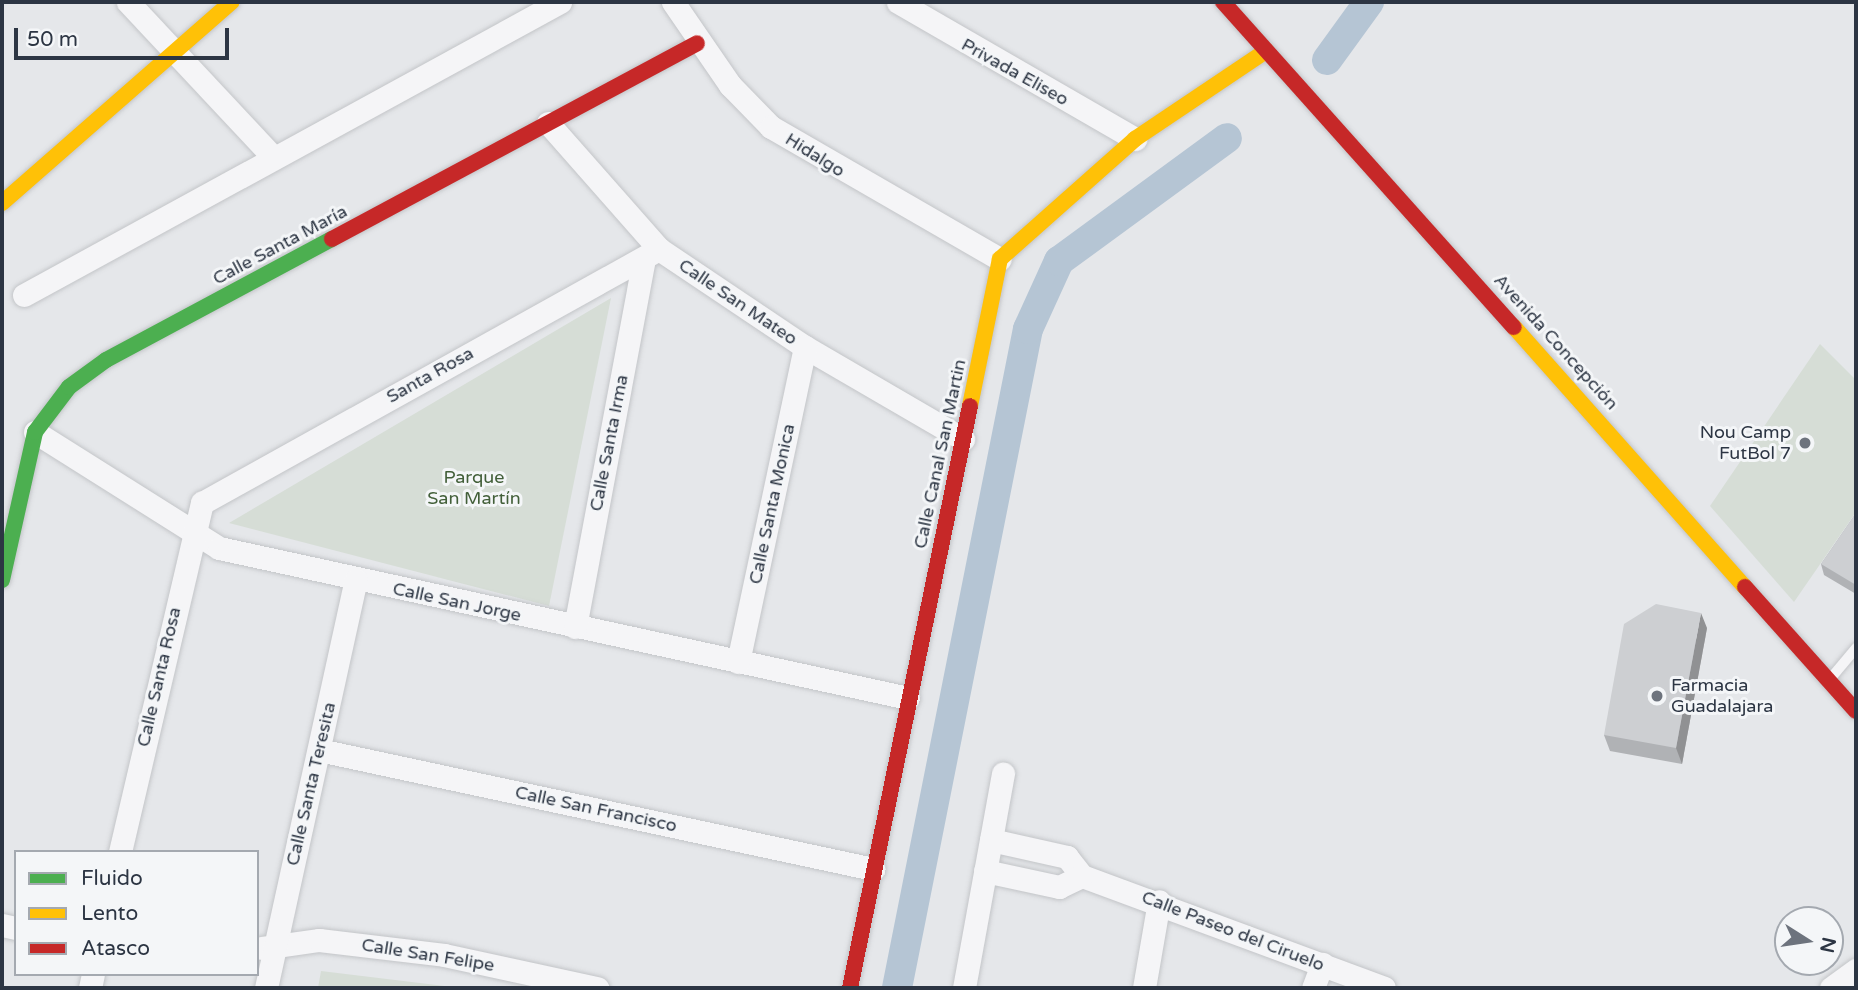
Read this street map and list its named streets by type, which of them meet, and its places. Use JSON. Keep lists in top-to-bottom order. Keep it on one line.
{"streets":{"street":["Privada Eliseo","Hidalgo","Calle Santa María","Calle San Mateo","Avenida Concepción","Santa Rosa","Calle Santa Irma","Calle Canal San Martin","Calle Santa Monica","Calle San Jorge","Calle Santa Rosa","Calle Santa Teresita","Calle San Francisco","Calle Paseo del Ciruelo","Calle San Felipe"]},"crossings":[["Hidalgo","Calle Santa María"],["Hidalgo","Calle Canal San Martin"],["Calle Santa María","Calle San Mateo"],["Calle Santa María","Calle San Jorge"],["Calle San Mateo","Santa Rosa"],["Calle San Mateo","Calle Santa Irma"],["Calle San Mateo","Calle Canal San Martin"],["Calle San Mateo","Calle Santa Monica"],["Santa Rosa","Calle Santa Irma"],["Santa Rosa","Calle Santa Rosa"],["Calle Santa Irma","Calle San Jorge"],["Calle Canal San Martin","Calle San Jorge"],["Calle Canal San Martin","Calle San Francisco"],["Calle Santa Monica","Calle San Jorge"],["Calle San Jorge","Calle Santa Rosa"],["Calle San Jorge","Calle Santa Teresita"],["Calle Santa Teresita","Calle San Francisco"],["Calle Santa Teresita","Calle San Felipe"]],"parks":["Parque San Martín"],"places":["Nou Camp FutBol 7","Farmacia Guadalajara"],"legend":["Fluido","Lento","Atasco"],"scale_bar":"50 m","north":"right"}
